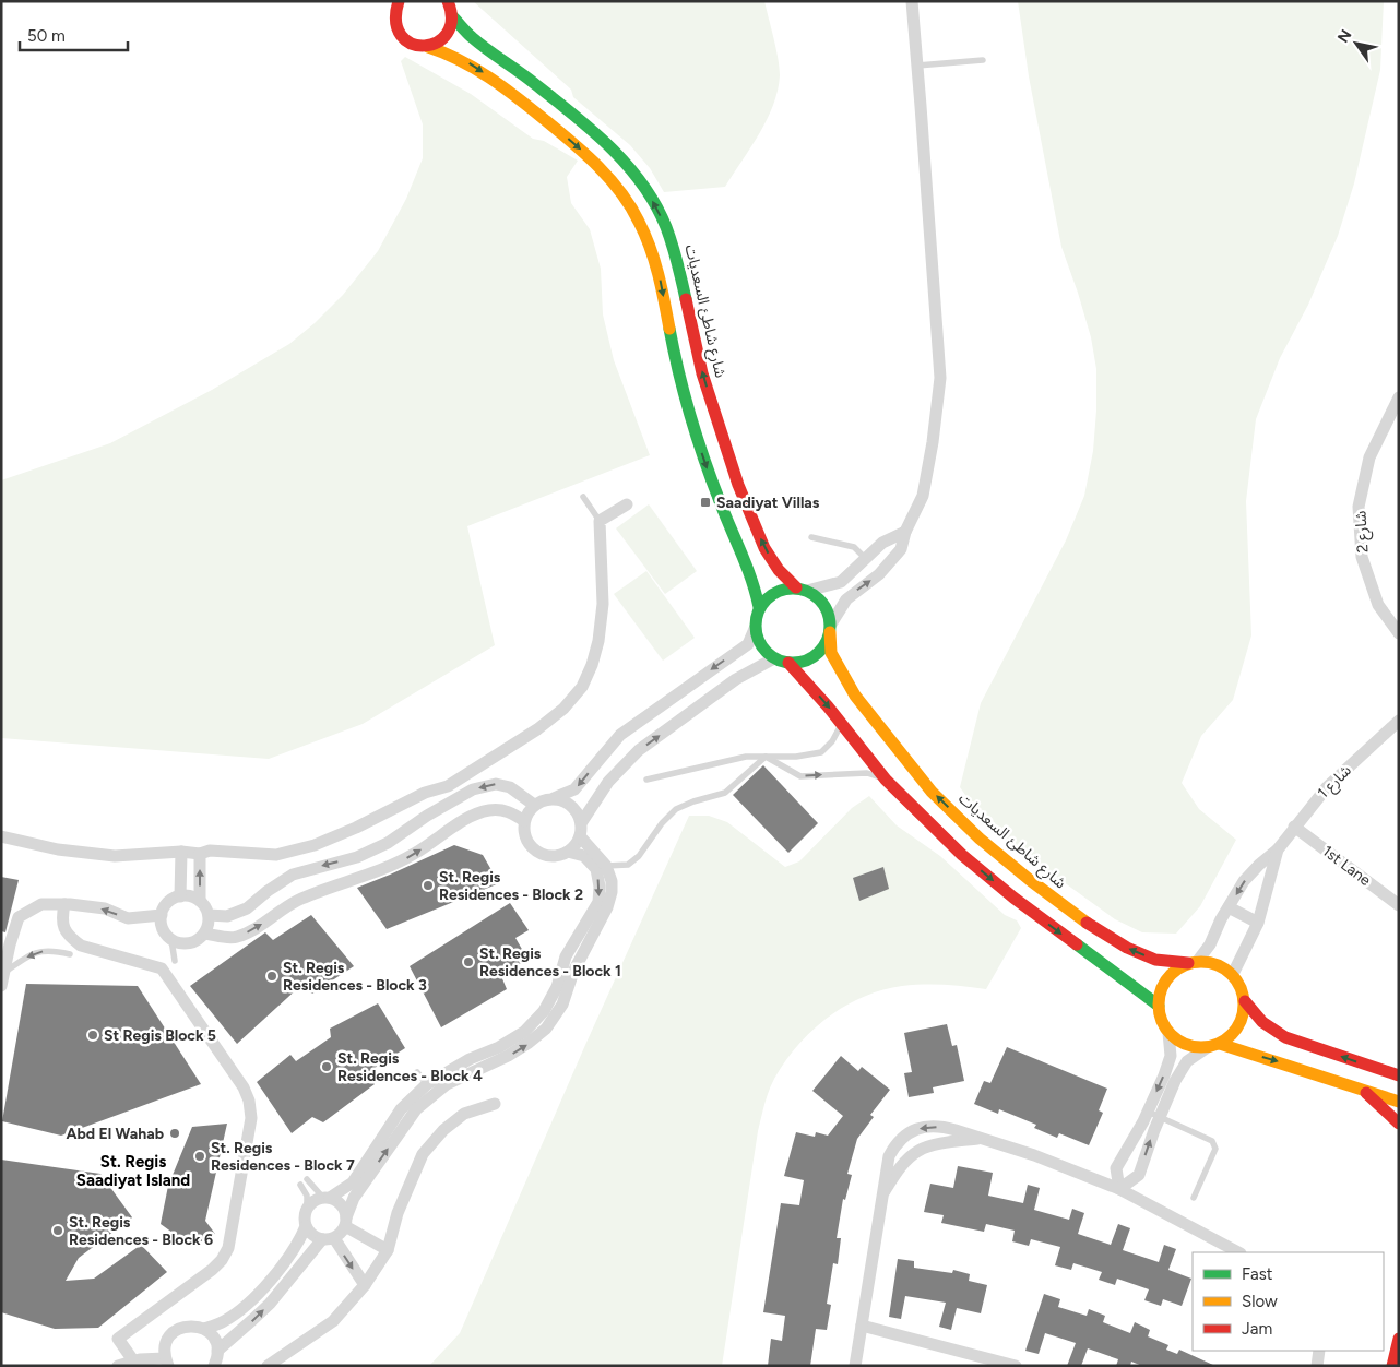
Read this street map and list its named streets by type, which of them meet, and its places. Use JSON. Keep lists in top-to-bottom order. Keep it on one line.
{"streets":{"street":["شارع شاطئ السعديات","شارع 2","شارع 1","1st Lane"]},"crossings":[["شارع شاطئ السعديات","شارع 1"],["شارع 1","1st Lane"]],"districts":["St. Regis Saadiyat Island"],"places":{"transit":["Saadiyat Villas"],"other":["St. Regis Residences - Block 2","St. Regis Residences - Block 1","St. Regis Residences - Block 3","St Regis Block 5","St. Regis Residences - Block 4","Abd El Wahab","St. Regis Residences - Block 7","St. Regis Residences - Block 6"]},"legend":["Fast","Slow","Jam"],"scale_bar":"50 m","north":"top left"}
